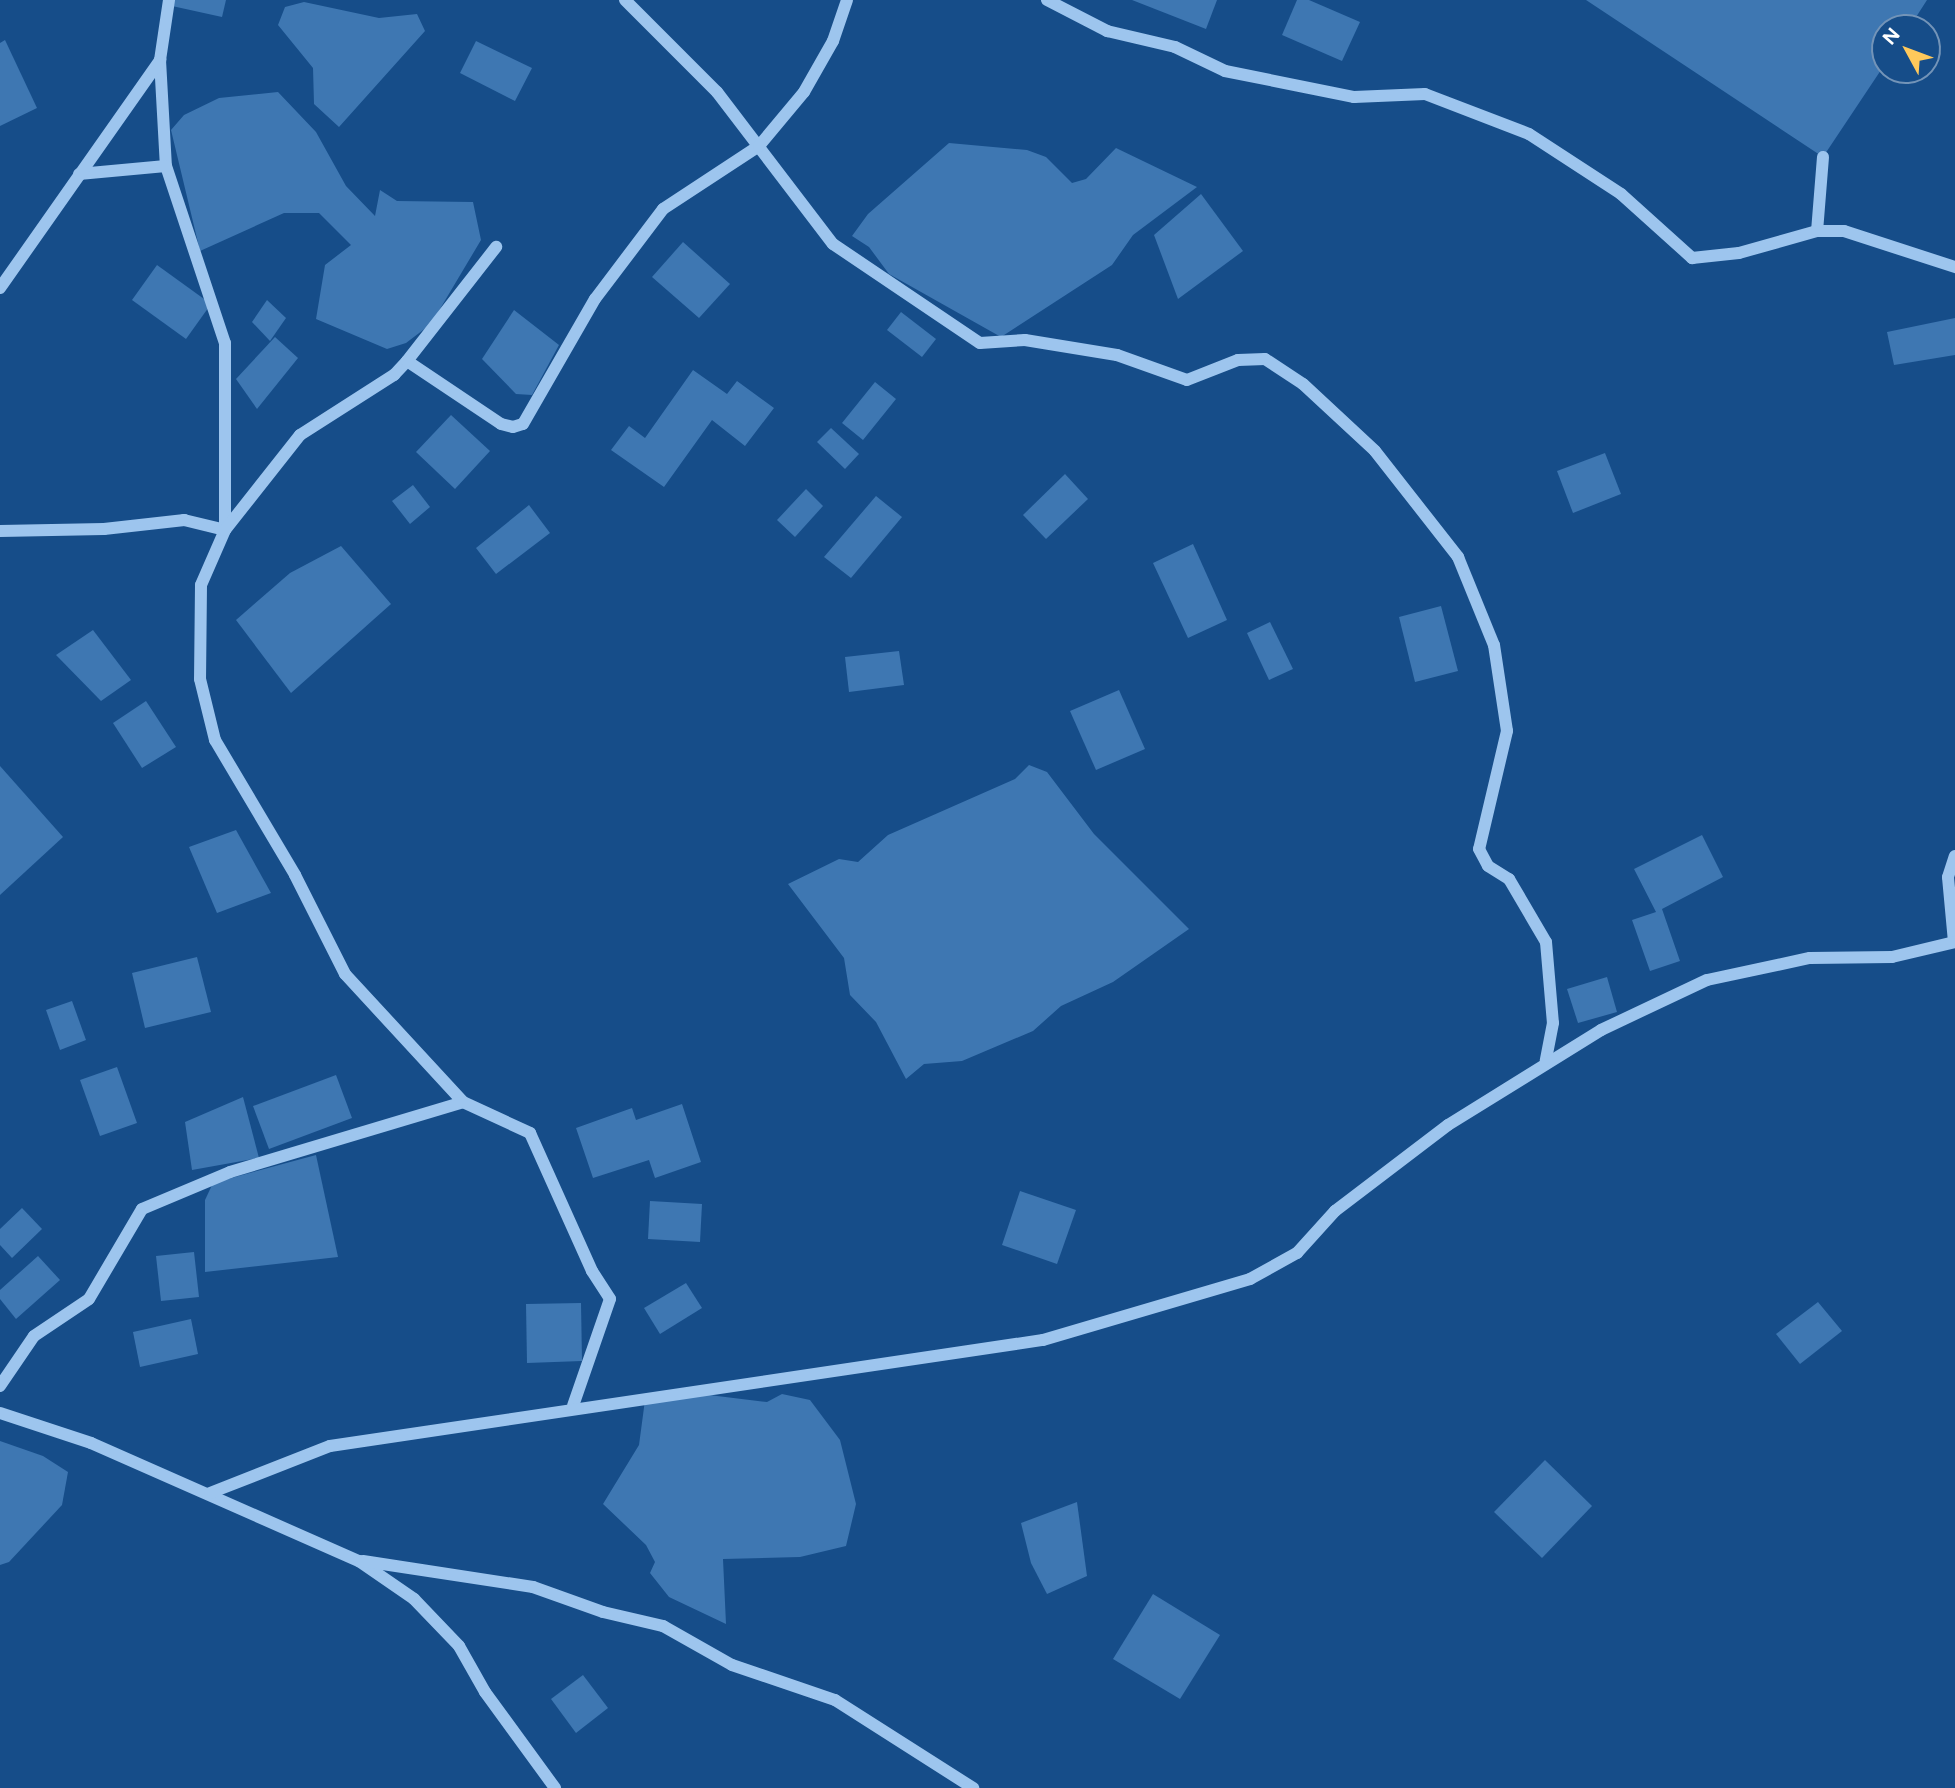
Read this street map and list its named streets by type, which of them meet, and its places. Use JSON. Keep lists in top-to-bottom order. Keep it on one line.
{"north":"top left"}
